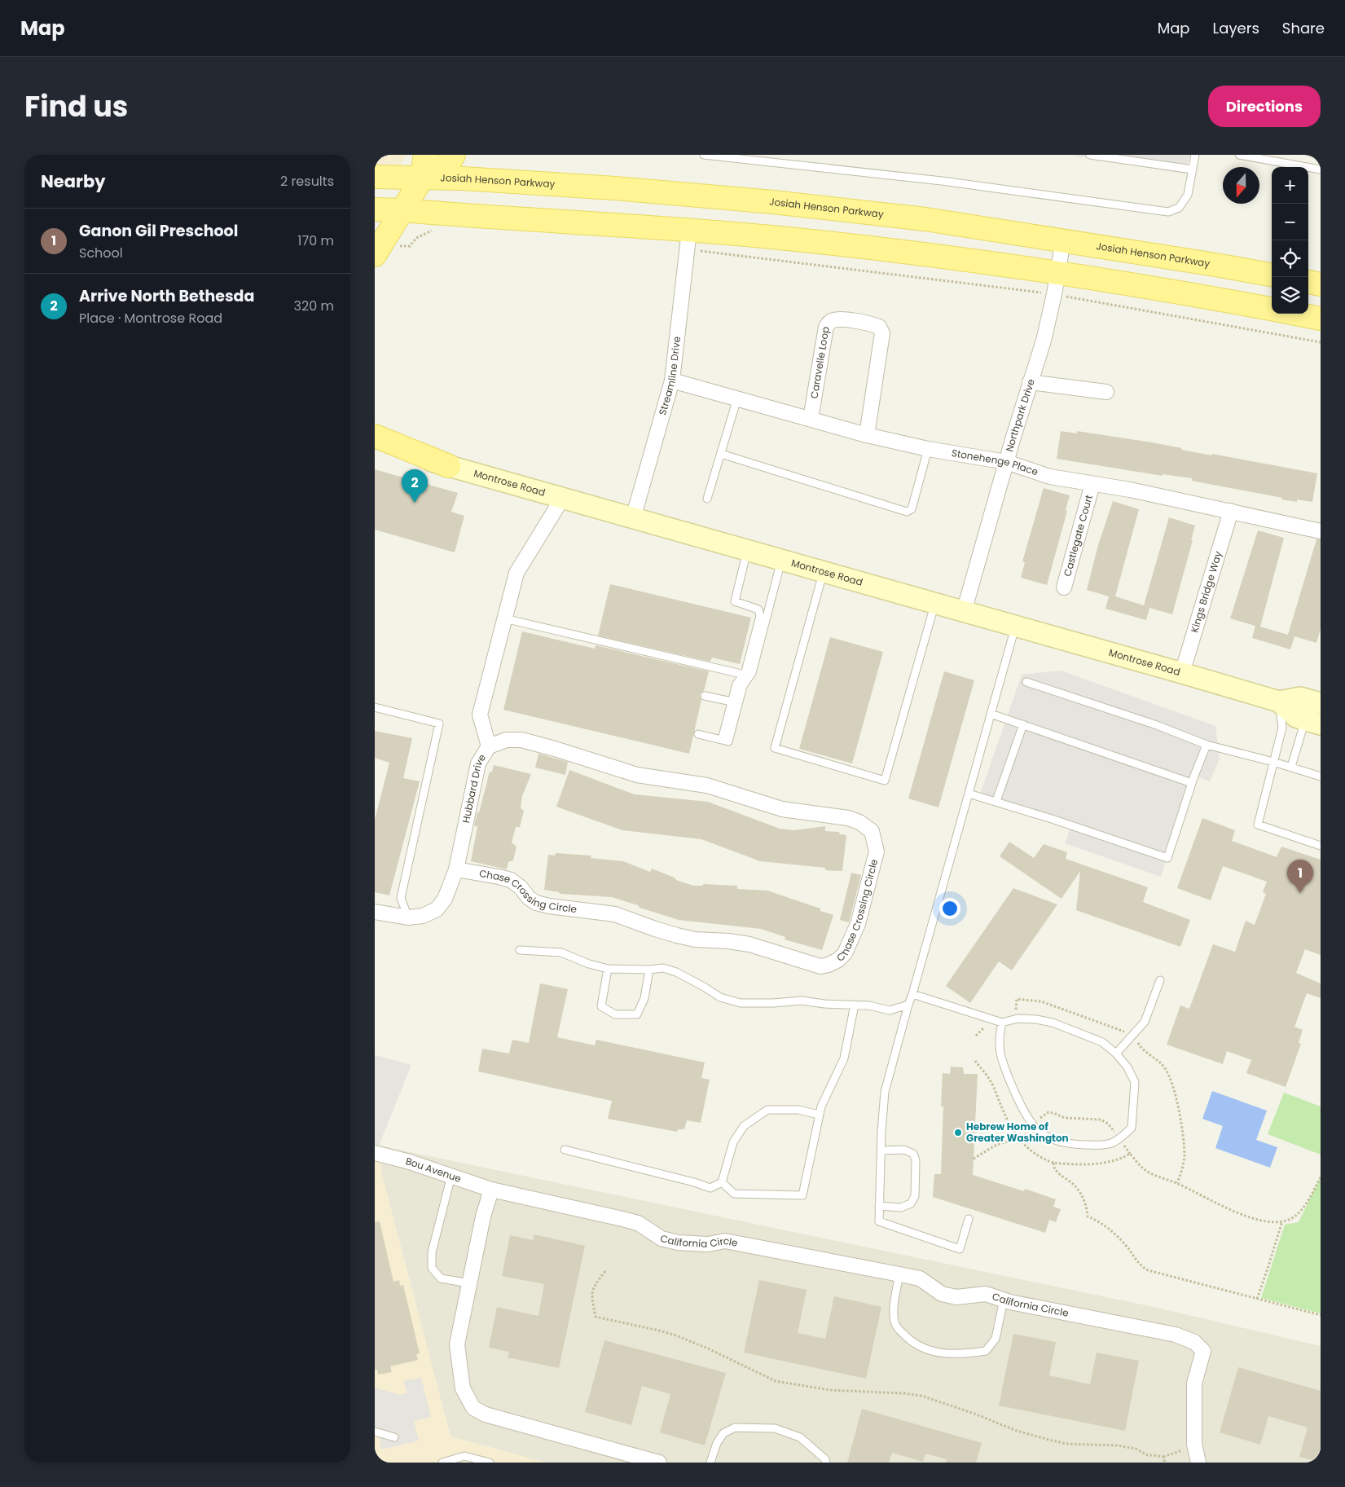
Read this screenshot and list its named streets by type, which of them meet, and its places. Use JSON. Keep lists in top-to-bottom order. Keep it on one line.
{"streets":{"main road":["Josiah Henson Parkway"],"street":["Caravelle Loop","Streamline Drive","Northpark Drive","Stonehenge Place","Montrose Road","Castlegate Court","Kings Bridge Way","Hubbard Drive","Chase Crossing Circle","Bou Avenue","California Circle"]},"crossings":[["Josiah Henson Parkway","Northpark Drive"],["Caravelle Loop","Stonehenge Place"],["Streamline Drive","Stonehenge Place"],["Streamline Drive","Montrose Road"],["Northpark Drive","Stonehenge Place"],["Northpark Drive","Montrose Road"],["Stonehenge Place","Castlegate Court"],["Stonehenge Place","Kings Bridge Way"],["Montrose Road","Kings Bridge Way"],["Montrose Road","Hubbard Drive"],["Hubbard Drive","Chase Crossing Circle"],["Bou Avenue","California Circle"]],"places":["Hebrew Home of Greater Washington"],"north":"bottom","page":{"header":"Map","nav":["Map","Layers","Share"],"title":"Find us","buttons":"Directions","heading":["Nearby","2 results"],"map_buttons":["+","−"],"list":[{"mark":"1","name":"Ganon Gil Preschool","note":"School","value":"170 m"},{"mark":"2","name":"Arrive North Bethesda","note":"Place · Montrose Road","value":"320 m"}],"pins":["2","1"]}}
